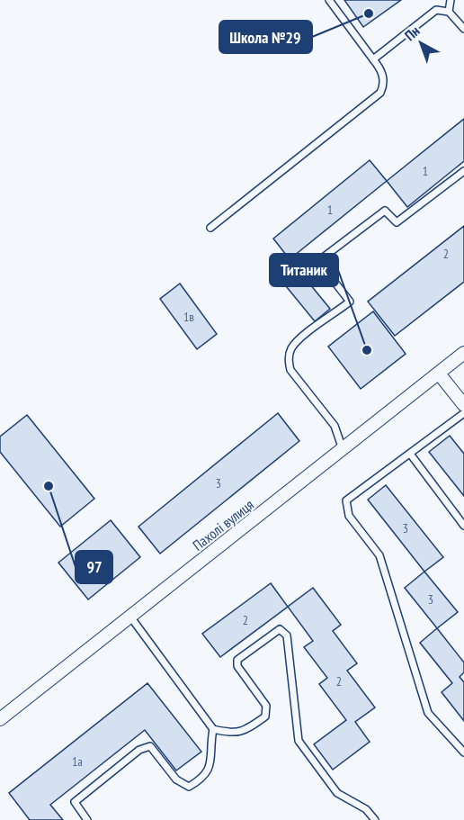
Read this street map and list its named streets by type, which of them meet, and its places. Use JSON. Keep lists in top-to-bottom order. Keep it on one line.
{"streets":{"street":["Пахолі вулиця"]},"places":["Школа №29","Титаник","97"],"house_numbers":["1","1","2","1в","3","3","3","2","2","1а"],"north":"top left"}
